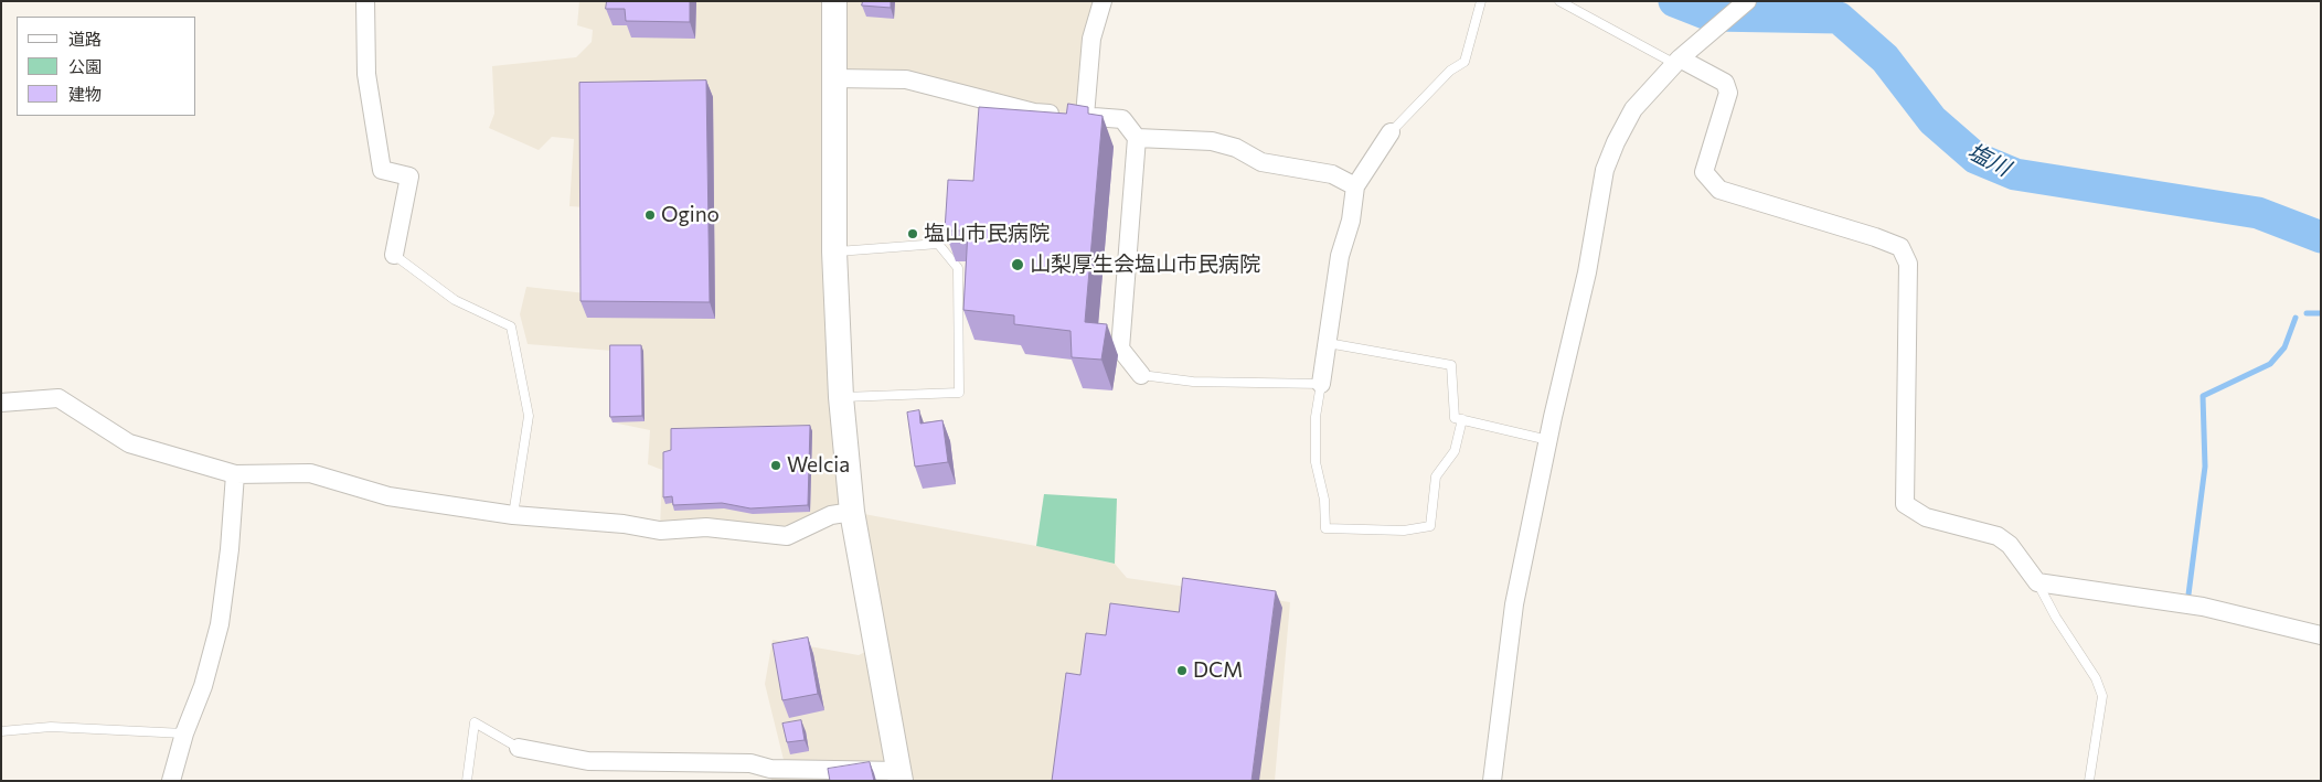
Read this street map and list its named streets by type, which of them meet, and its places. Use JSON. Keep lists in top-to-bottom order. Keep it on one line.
{"water":["塩川"],"places":["Ogino","塩山市民病院","山梨厚生会塩山市民病院","Welcia","DCM"],"legend":["道路","公園","建物"]}
